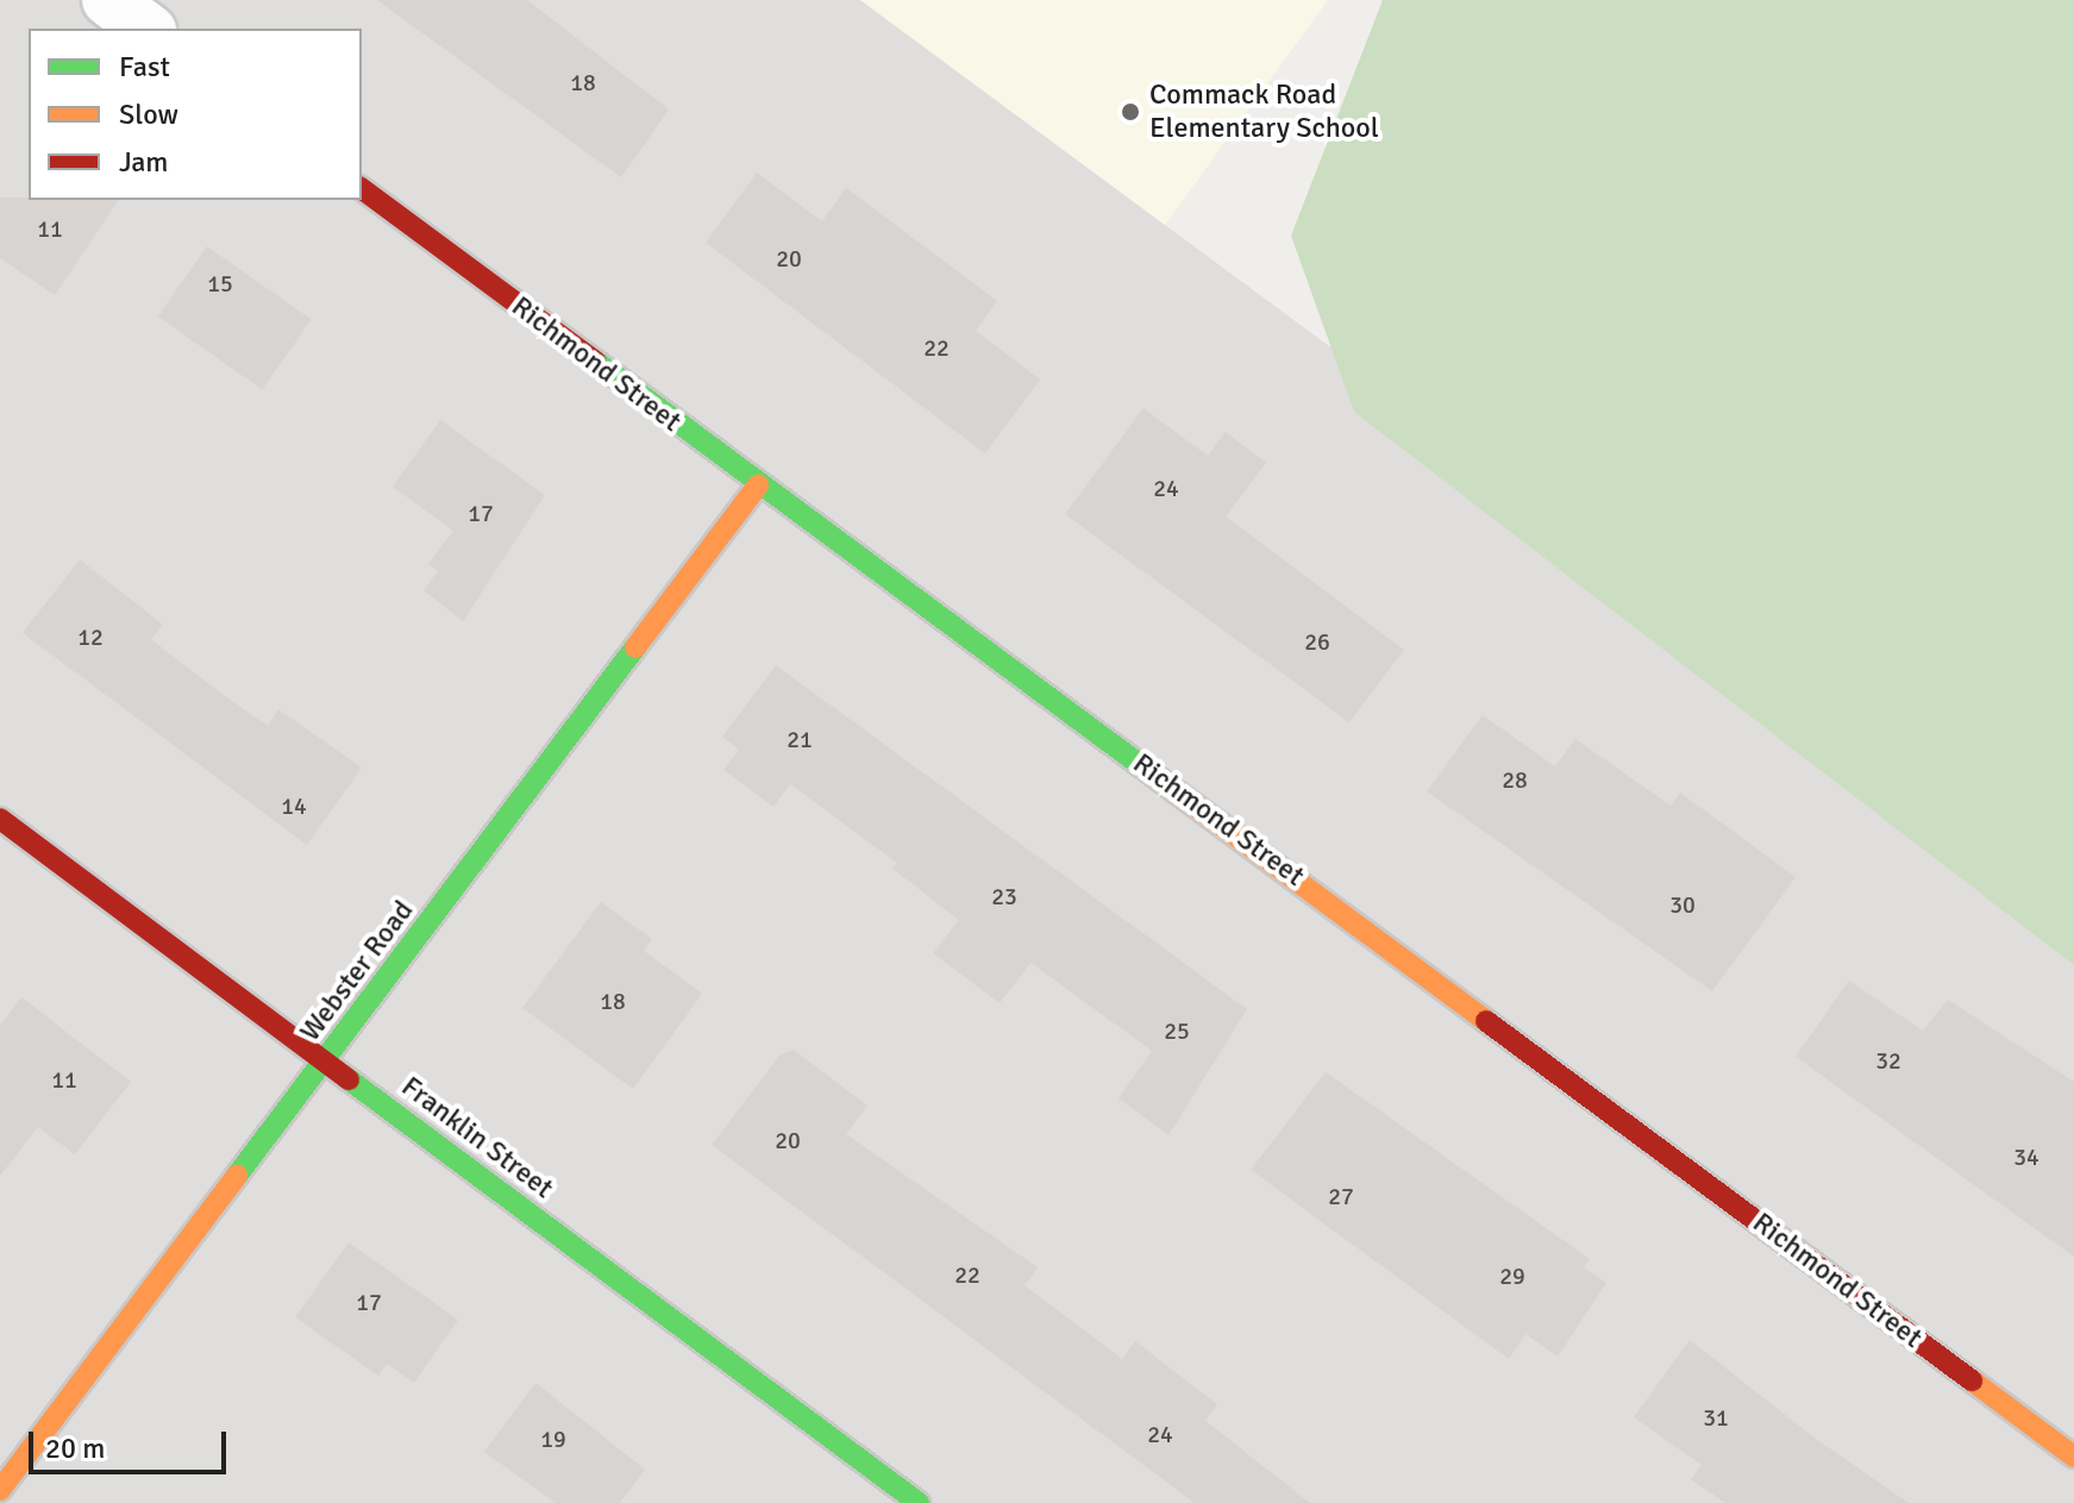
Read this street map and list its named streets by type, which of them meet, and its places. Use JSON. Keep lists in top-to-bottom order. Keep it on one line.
{"streets":{"street":["Richmond Street","Webster Road","Franklin Street"]},"crossings":[["Richmond Street","Webster Road"],["Webster Road","Franklin Street"]],"places":["Commack Road Elementary School"],"house_numbers":["18","11","20","15","22","24","17","12","26","21","28","14","23","30","18","25","32","11","20","34","27","22","29","17","31","24","19"],"legend":["Fast","Slow","Jam"],"scale_bar":"20 m"}
